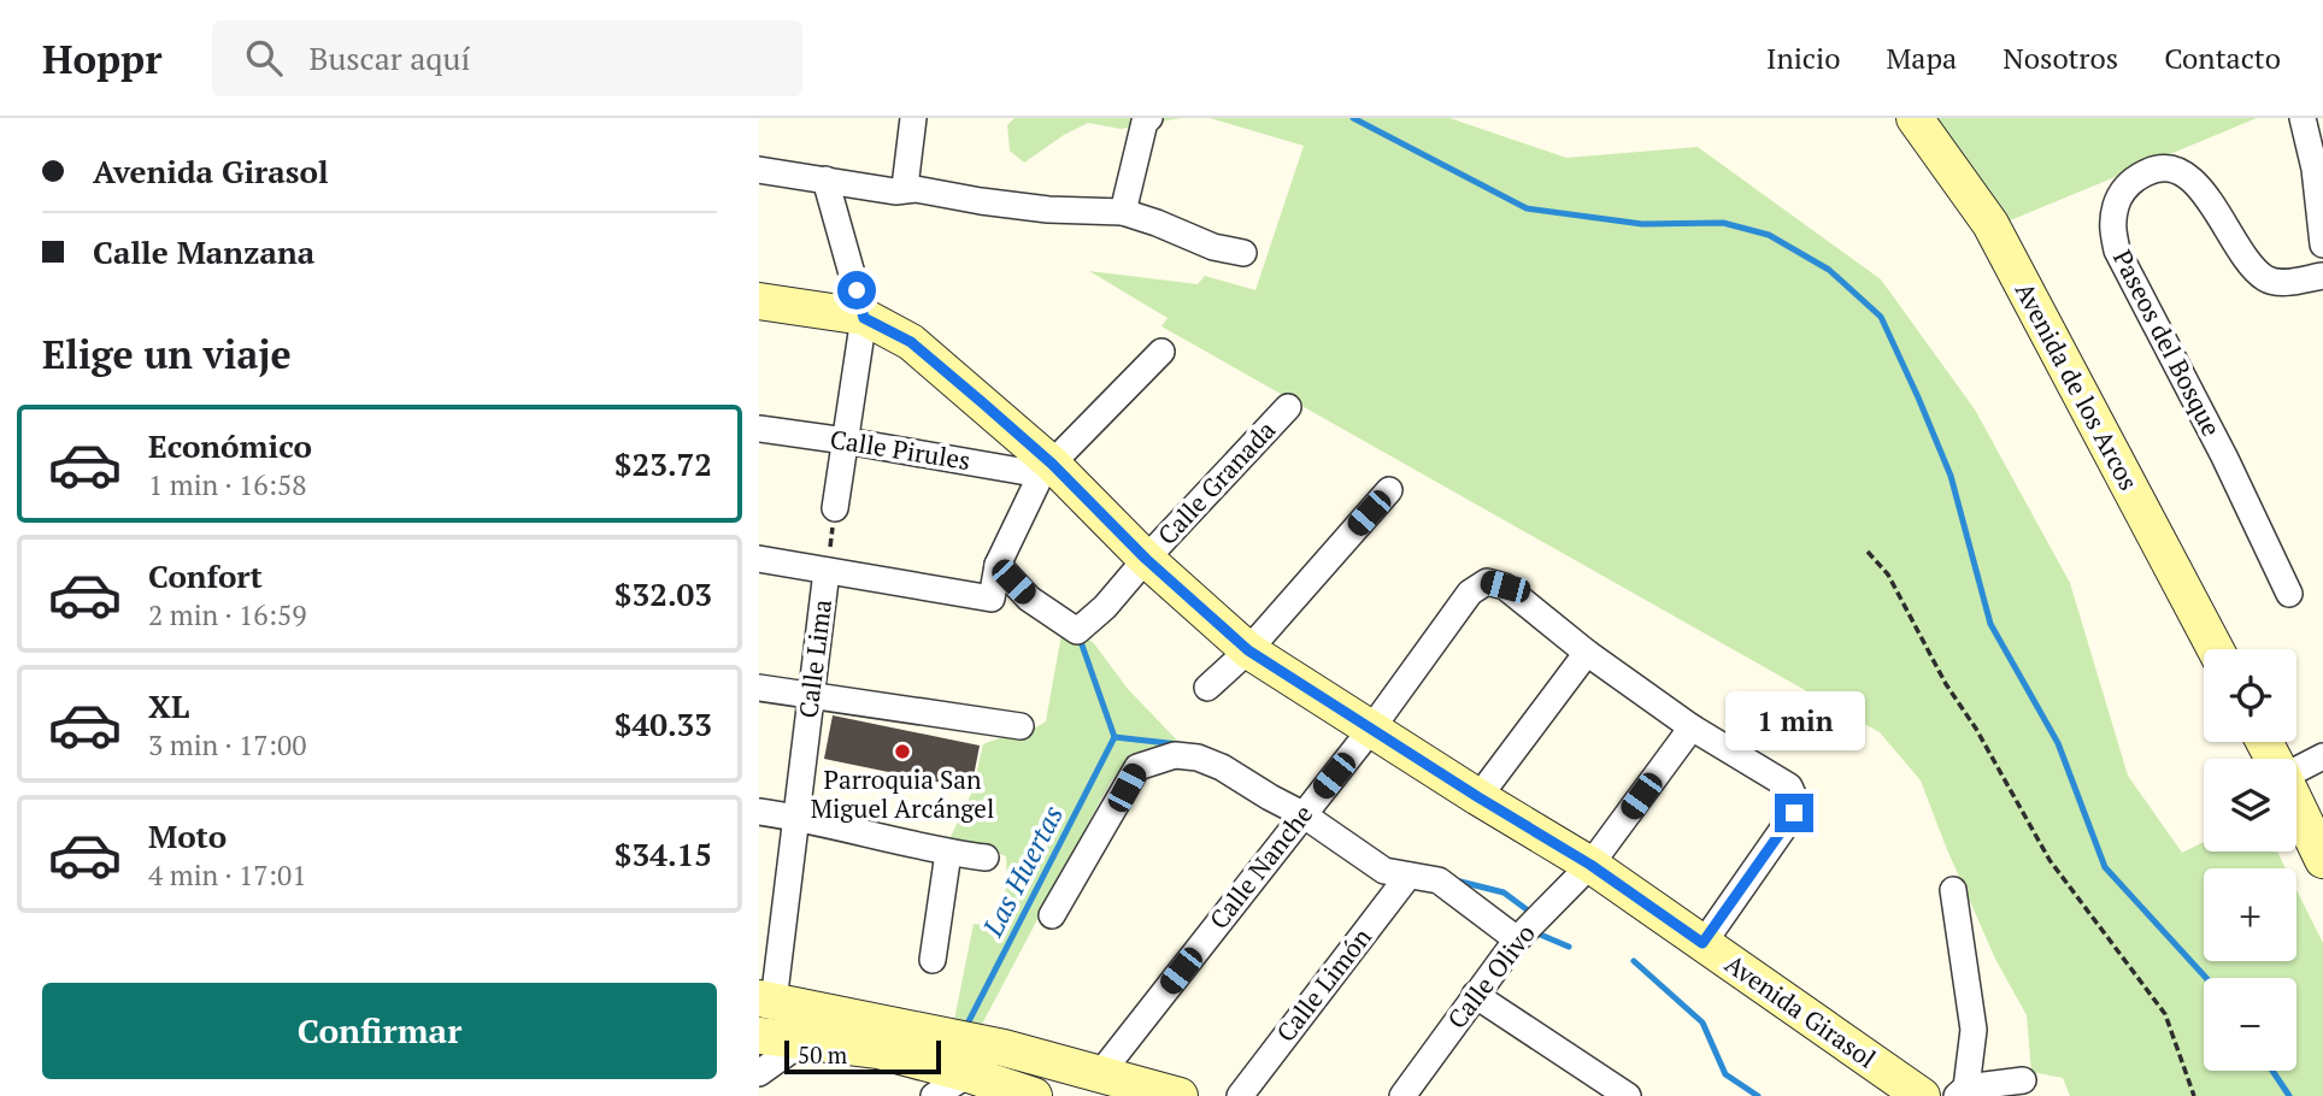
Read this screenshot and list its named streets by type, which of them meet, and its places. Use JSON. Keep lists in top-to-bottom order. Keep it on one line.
{"streets":{"street":["Paseos del Bosque","Avenida de los Arcos","Calle Pirules","Calle Granada","Calle Lima","Calle Nanche","Calle Olivo","Calle Limón","Avenida Girasol"]},"crossings":[["Calle Pirules","Avenida Girasol"],["Calle Granada","Avenida Girasol"],["Calle Nanche","Avenida Girasol"],["Calle Olivo","Avenida Girasol"]],"water":["Las Huertas"],"places":["Parroquia San Miguel Arcángel"],"scale_bar":"50 m","page":{"header":"Hoppr","search":"Buscar aquí","nav":["Inicio","Mapa","Nosotros","Contacto"],"banner":["Avenida Girasol","Calle Manzana"],"heading":"Elige un viaje","list":[{"name":"Económico","note":"1 min · 16:58","value":"$23.72"},{"name":"Confort","note":"2 min · 16:59","value":"$32.03"},{"name":"XL","note":"3 min · 17:00","value":"$40.33"},{"name":"Moto","note":"4 min · 17:01","value":"$34.15"}],"map_buttons":["+","−"],"bubble":"1 min","buttons":"Confirmar","scale":"50 m"}}
